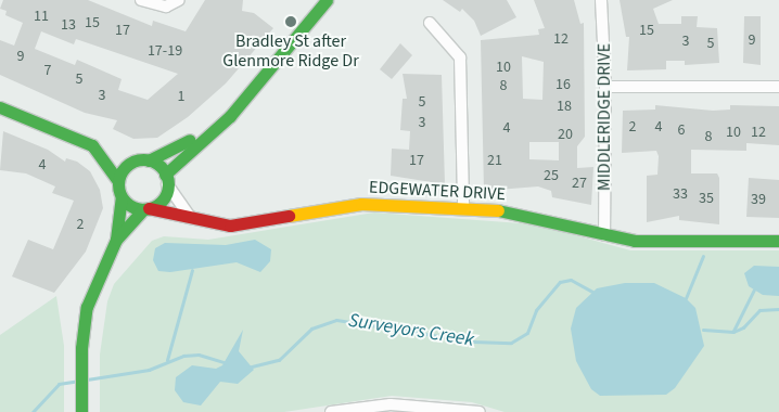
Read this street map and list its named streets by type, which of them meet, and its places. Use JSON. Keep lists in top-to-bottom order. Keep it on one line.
{"streets":{"street":["MIDDLERIDGE DRIVE","EDGEWATER DRIVE"]},"crossings":[["MIDDLERIDGE DRIVE","EDGEWATER DRIVE"]],"water":["Surveyors Creek"],"places":["Bradley St after Glenmore Ridge Dr"],"house_numbers":["11","15","13","17","15","12","9","3","5","17-19","9","10","7","5","16","8","3","1","5","18","3","2","4","4","6","10","12","20","8","17","21","4","25","27","33","35","39","2"]}
